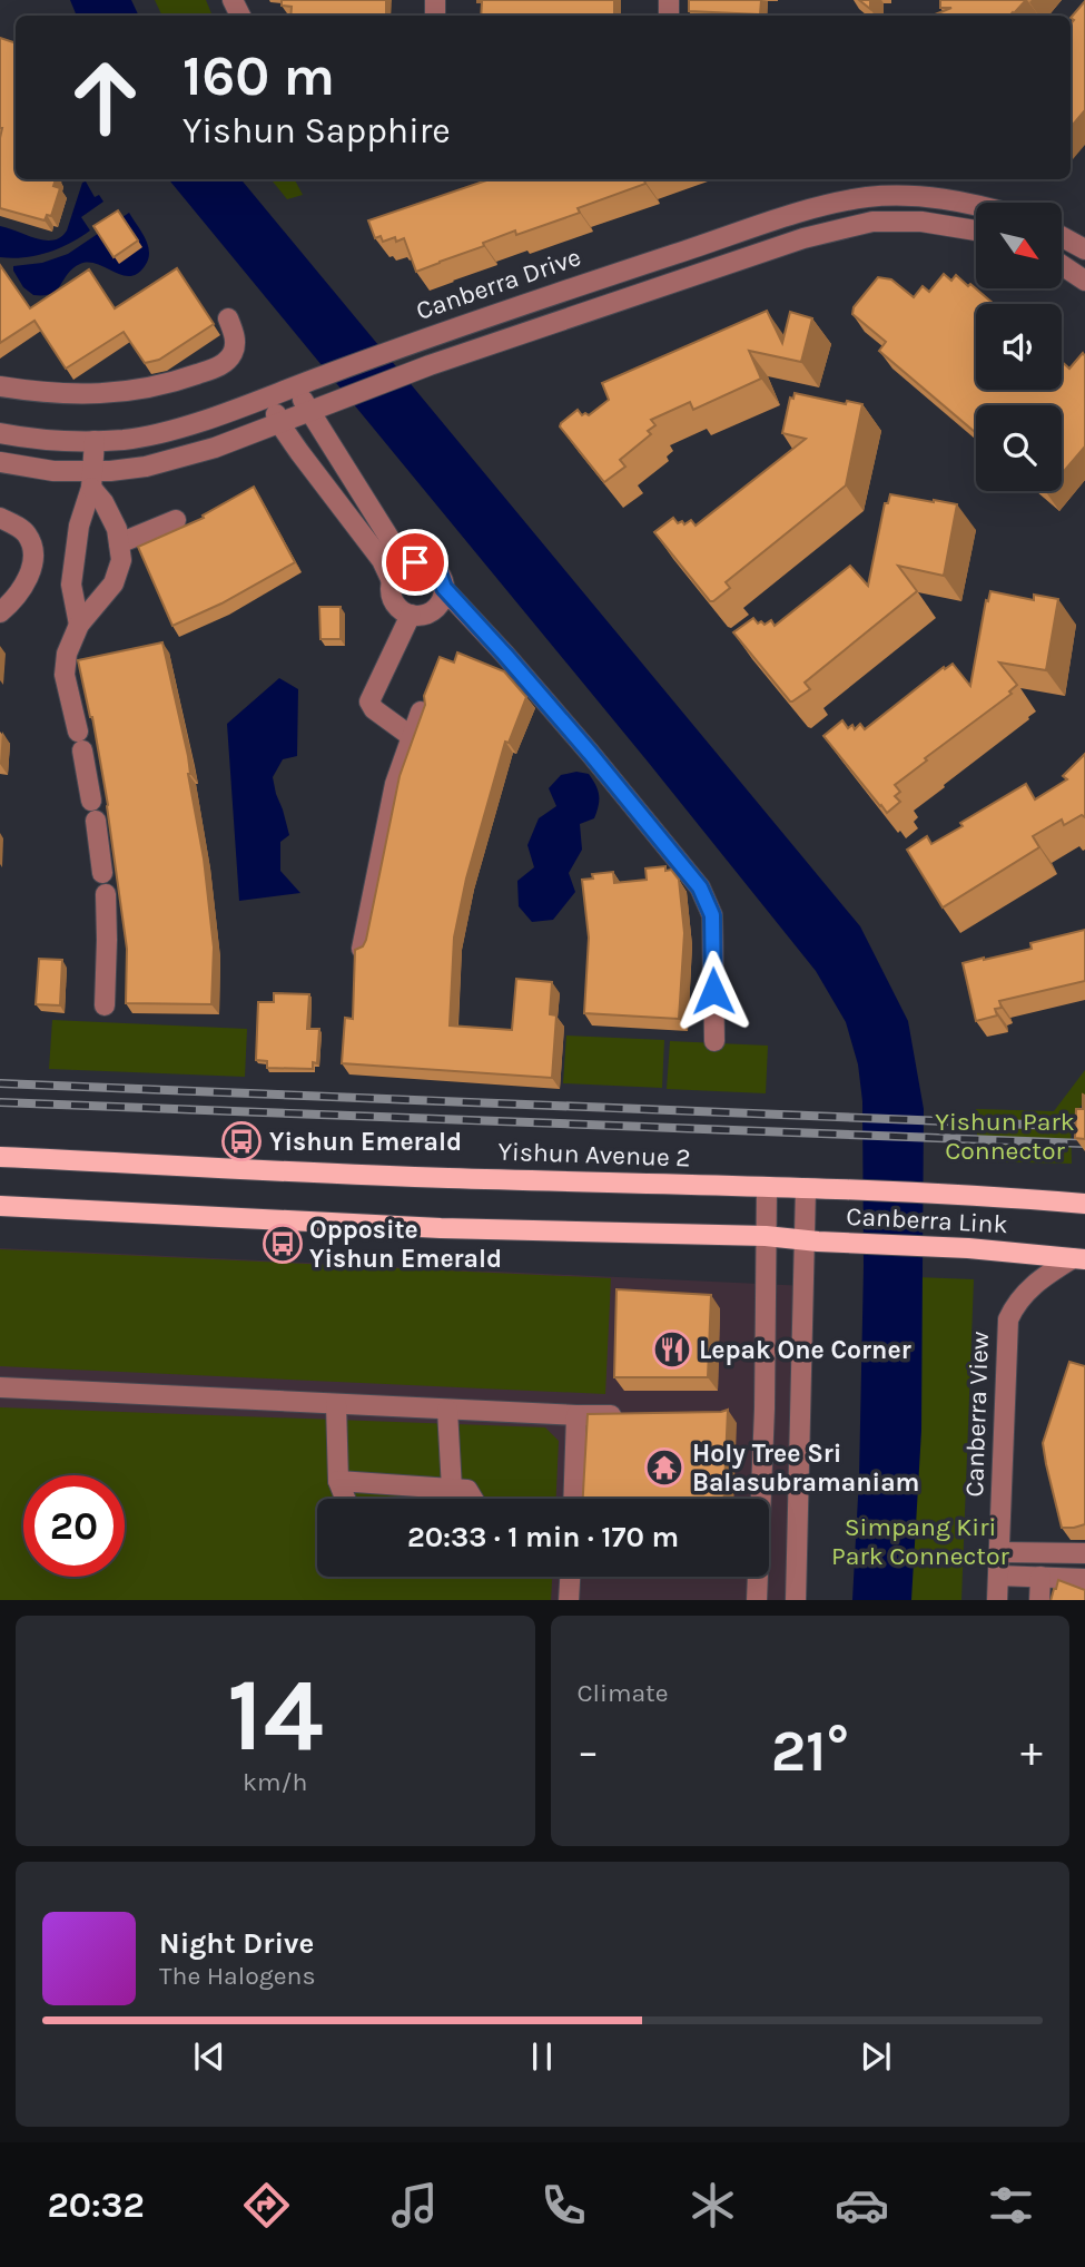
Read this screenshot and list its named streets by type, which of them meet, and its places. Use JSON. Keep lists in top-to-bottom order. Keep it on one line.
{"streets":{"main road":["Yishun Avenue 2","Canberra Link"],"street":["Canberra Drive","Canberra View"]},"crossings":[["Yishun Avenue 2","Canberra Link"],["Canberra Link","Canberra View"]],"parks":["Yishun Park Connector","Simpang Kiri Park Connector"],"places":{"bus stop":["Yishun Emerald","Opposite Yishun Emerald"],"restaurant":["Lepak One Corner"],"temple":["Holy Tree Sri Balasubramaniam"]},"north":"bottom right","page":{"turn":["160 m","Yishun Sapphire"],"limit":"20","trip":"20:33 · 1 min · 170 m","tile":[["14","km/h"],"Climate"],"heat":["−","21°","+"],"song":["Night Drive","The Halogens"],"tabs":"20:32"}}
